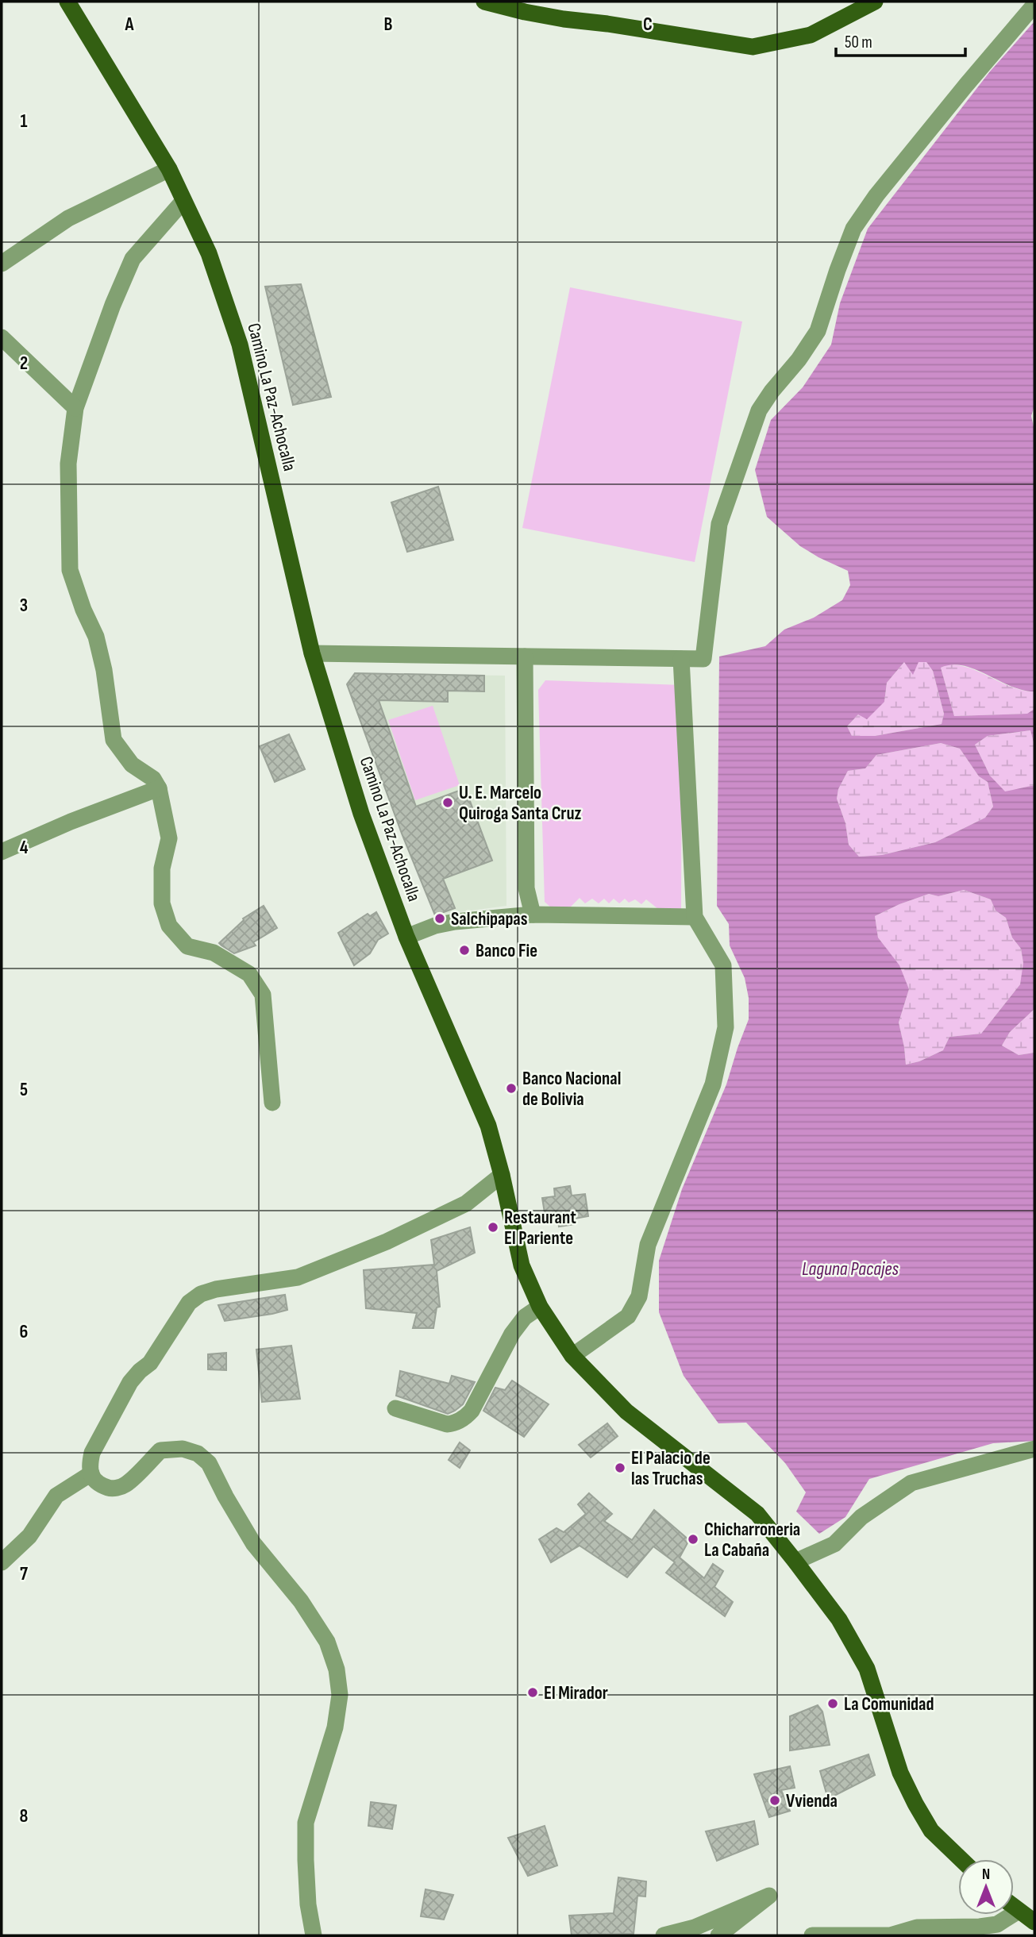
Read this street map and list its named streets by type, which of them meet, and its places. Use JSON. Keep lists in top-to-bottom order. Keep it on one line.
{"streets":{"main road":["Camino La Paz-Achocalla"]},"water":["Laguna Pacajes"],"places":["U. E. Marcelo Quiroga Santa Cruz","Salchipapas","Banco Fie","Banco Nacional de Bolivia","Restaurant El Pariente","El Palacio de las Truchas","Chicharroneria La Cabaña","El Mirador","La Comunidad","Vvienda"],"scale_bar":"50 m","north":"top","grid":{"columns":["A","B","C"],"rows":["1","2","3","4","5","6","7","8"]}}
